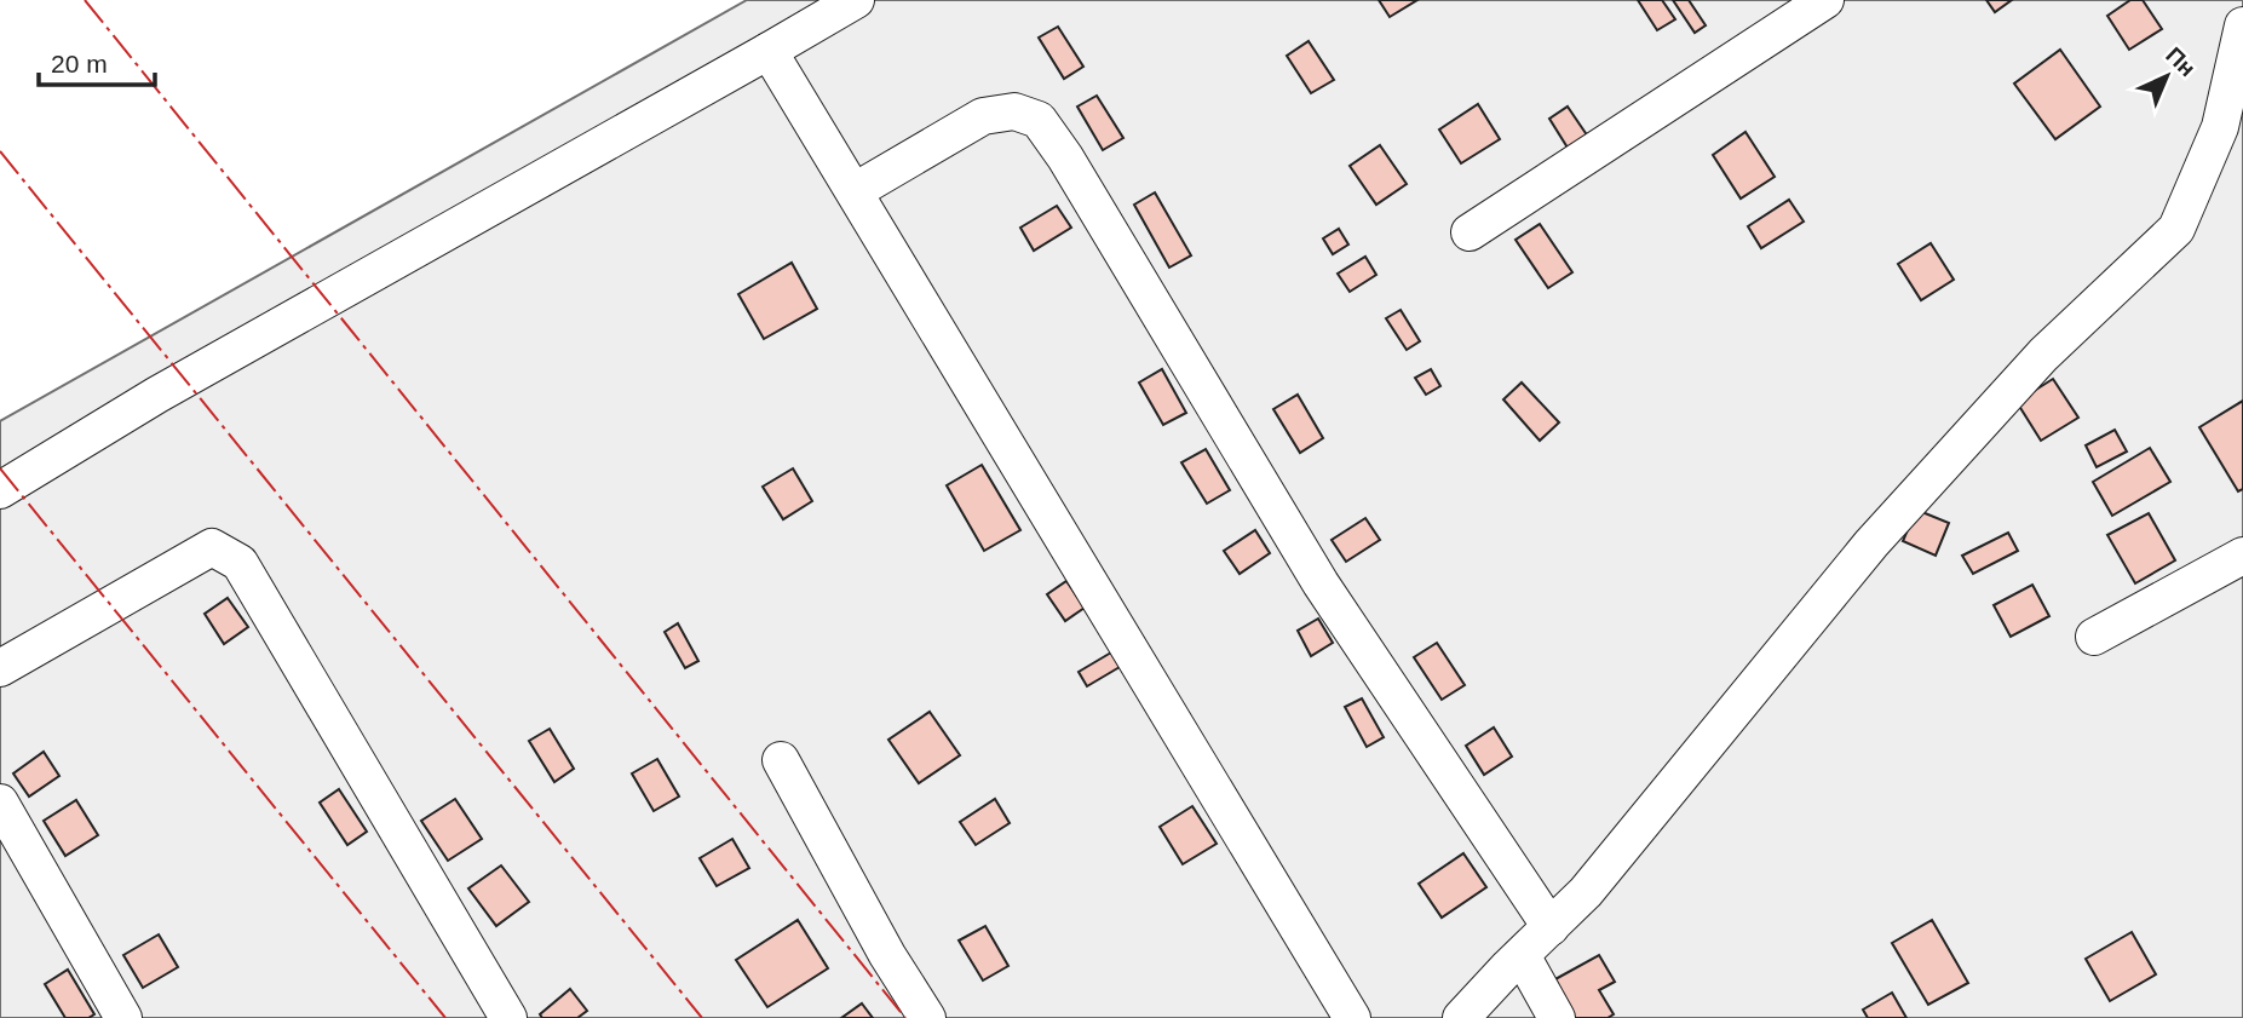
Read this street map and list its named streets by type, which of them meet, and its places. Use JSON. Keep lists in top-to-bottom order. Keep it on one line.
{"scale_bar":"20 m","north":"top right"}
